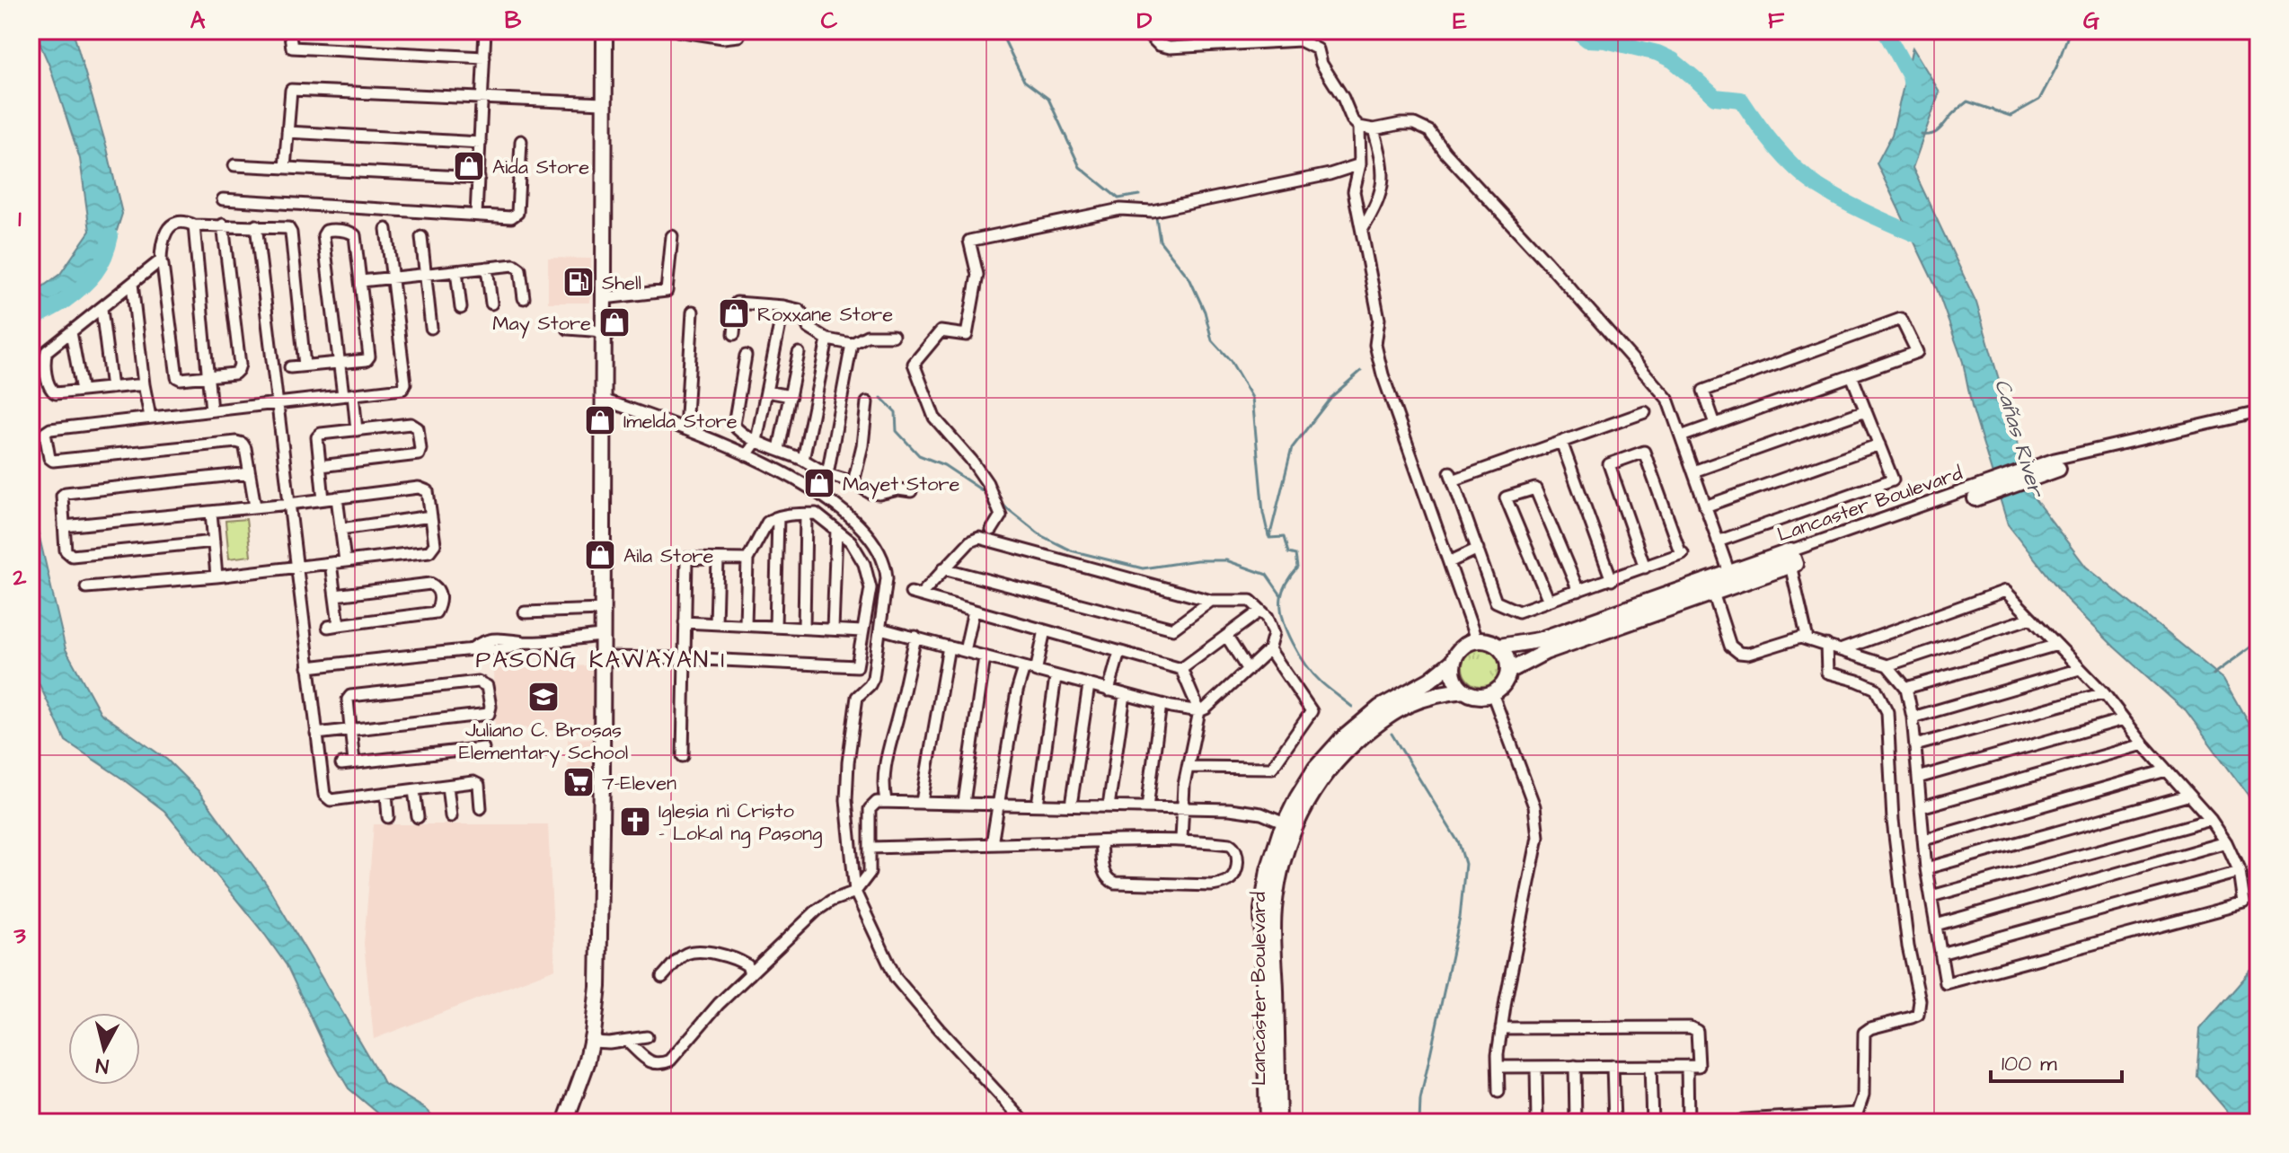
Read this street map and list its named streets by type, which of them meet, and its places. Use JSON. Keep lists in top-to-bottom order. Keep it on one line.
{"streets":{"main road":["Lancaster Boulevard"]},"districts":["PASONG KAWAYAN I"],"water":["Cañas River"],"places":{"shop":["Aida Store","Roxxane Store","May Store","Imelda Store","Mayet Store","Aila Store"],"fuel station":["Shell"],"school or university":["Juliano C. Brosas Elementary School"],"supermarket":["7-Eleven"],"church":["Iglesia ni Cristo - Lokal ng Pasong"]},"scale_bar":"100 m","north":"bottom","grid":{"columns":["A","B","C","D","E","F","G"],"rows":["1","2","3"]}}
